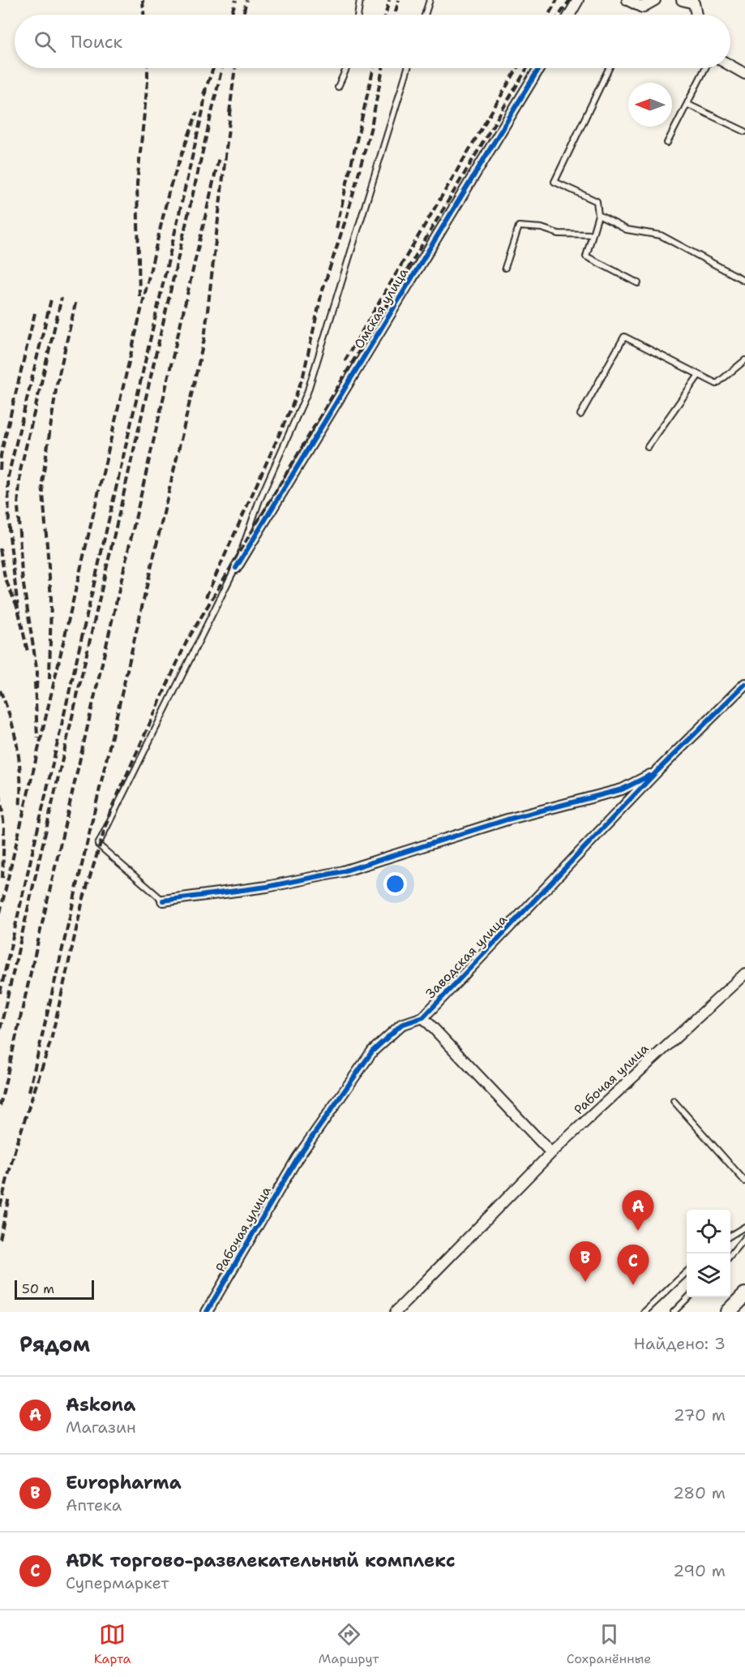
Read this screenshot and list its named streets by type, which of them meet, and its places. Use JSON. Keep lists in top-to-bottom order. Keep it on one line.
{"streets":{"street":["Омская улица","Заводская улица","Рабочая улица"]},"crossings":[["Заводская улица","Рабочая улица"]],"scale_bar":"50 m","north":"left","page":{"search":"Поиск","pins":["A","B","C"],"scale":"50 m","heading":["Рядом","Найдено: 3"],"list":[{"mark":"A","name":"Askona","note":"Магазин","value":"270 m"},{"mark":"B","name":"Europharma","note":"Аптека","value":"280 m"},{"mark":"C","name":"ADK торгово-развлекательный комплекс","note":"Супермаркет","value":"290 m"}],"nav":["Карта","Маршрут","Сохранённые"]}}
